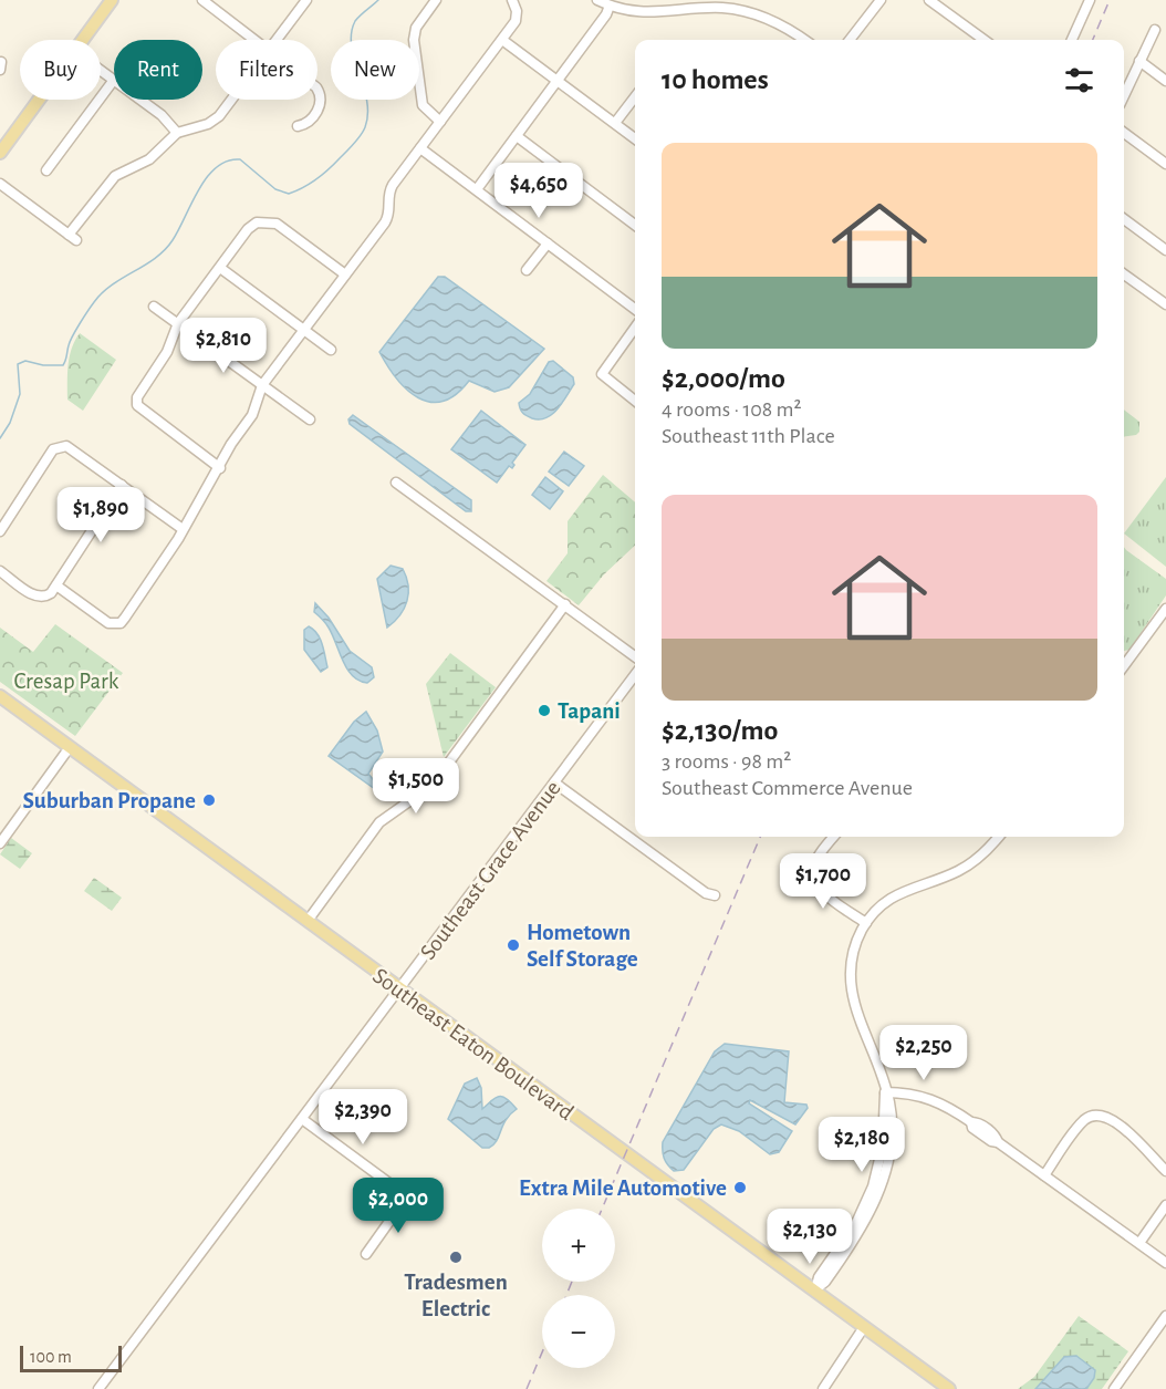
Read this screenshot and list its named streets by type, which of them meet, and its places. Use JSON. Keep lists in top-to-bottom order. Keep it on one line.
{"streets":{"main road":["Southeast Eaton Boulevard"],"street":["Southeast Grace Avenue"]},"crossings":[["Southeast Grace Avenue","Southeast Eaton Boulevard"]],"parks":["Cresap Park"],"places":["Tapani","Suburban Propane","Hometown Self Storage","Extra Mile Automotive","Tradesmen Electric"],"scale_bar":"100 m","page":{"chip":["Buy","Rent","Filters","New"],"heading":"10 homes","list":[{"name":"$2,000/mo","note":"4 rooms · 108 m² · Southeast 11th Place"},{"name":"$2,130/mo","note":"3 rooms · 98 m² · Southeast Commerce Avenue"}],"price":["$4,650","$2,810","$1,890","$1,500","$1,700","$2,250","$2,390","$2,180","$2,000","$2,130"],"map_buttons":["+","−"],"scale":"100 m"}}
